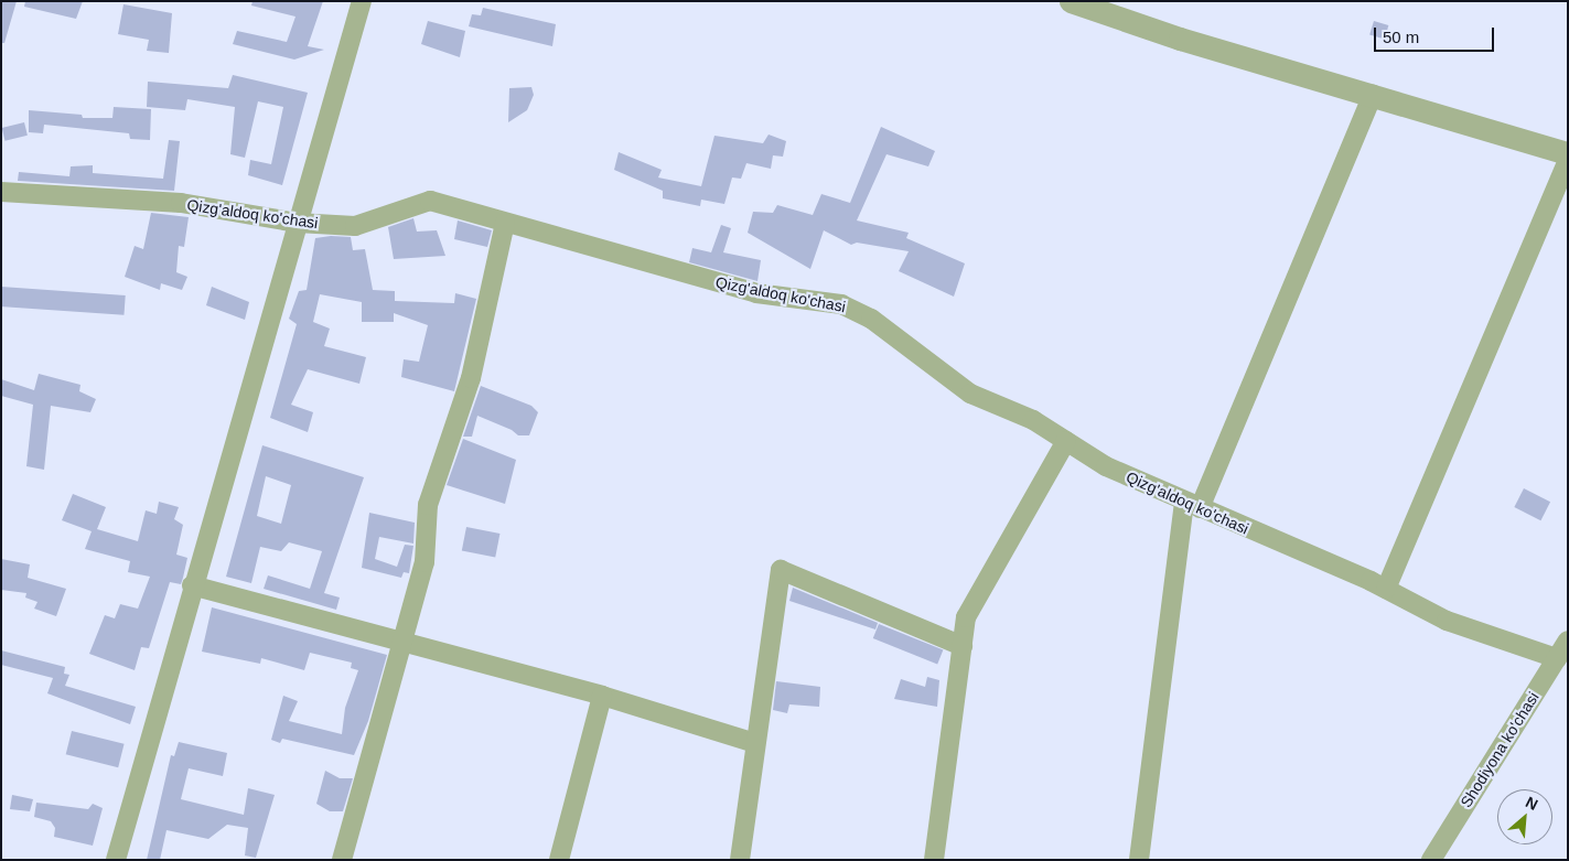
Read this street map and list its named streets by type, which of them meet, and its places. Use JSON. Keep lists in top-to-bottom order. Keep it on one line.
{"streets":{"street":["Qizg'aldoq ko'chasi","Shodiyona ko'chasi"]},"crossings":[["Qizg'aldoq ko'chasi","Shodiyona ko'chasi"]],"scale_bar":"50 m","north":"top right"}
